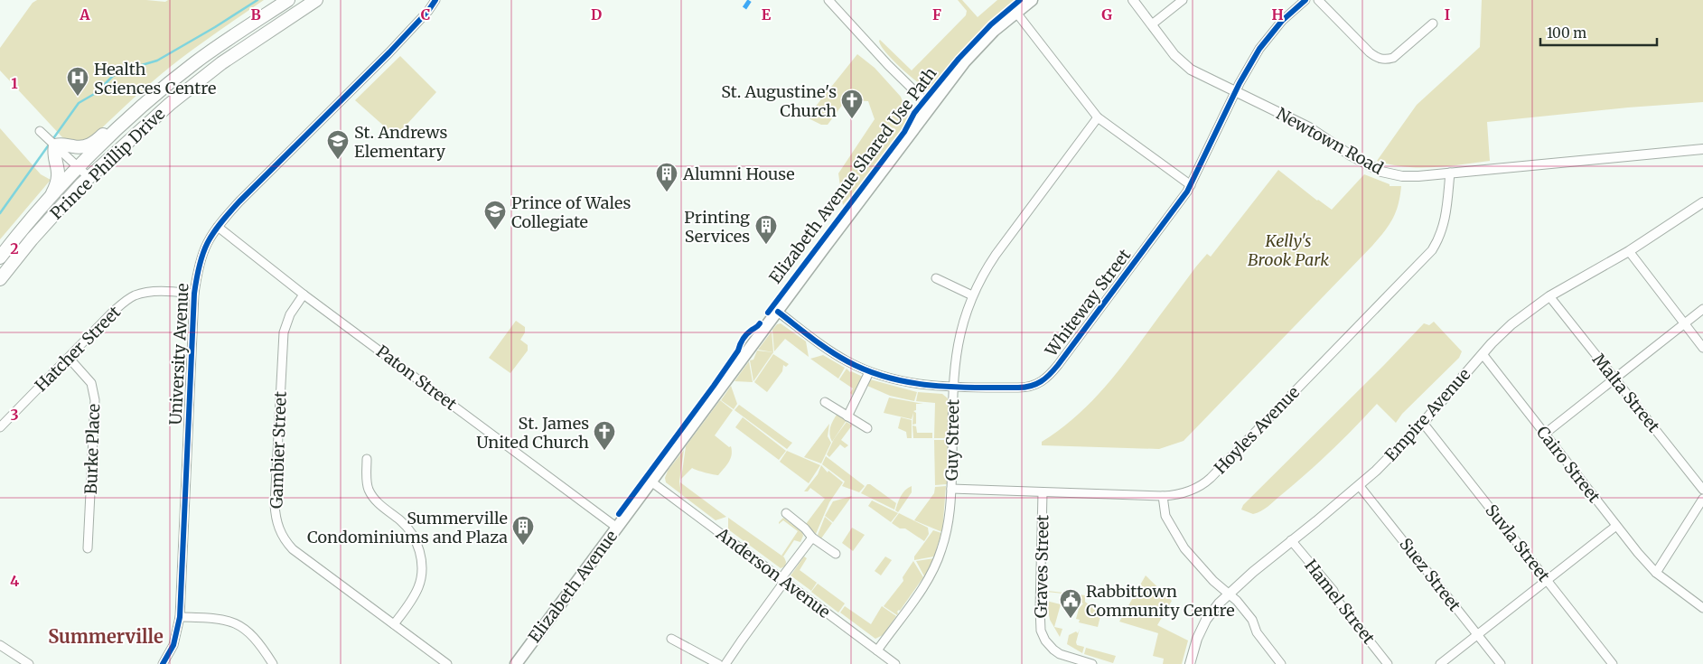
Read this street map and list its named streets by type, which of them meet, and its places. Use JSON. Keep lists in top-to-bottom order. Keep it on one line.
{"streets":{"main road":["Prince Phillip Drive","Elizabeth Avenue"],"street":["Newtown Road","Whiteway Street","Hatcher Street","University Avenue","Paton Street","Malta Street","Empire Avenue","Hoyles Avenue","Guy Street","Burke Place","Gambier Street","Cairo Street","Suvla Street","Graves Street","Anderson Avenue","Suez Street","Hamel Street"],"cycle path":["Elizabeth Avenue Shared Use Path"]},"crossings":[["Newtown Road","Whiteway Street"],["Newtown Road","Hoyles Avenue"],["Whiteway Street","Guy Street"],["Whiteway Street","Elizabeth Avenue"],["Hatcher Street","University Avenue"],["Hatcher Street","Burke Place"],["University Avenue","Paton Street"],["Paton Street","Gambier Street"],["Paton Street","Elizabeth Avenue"],["Malta Street","Empire Avenue"],["Empire Avenue","Cairo Street"],["Empire Avenue","Suvla Street"],["Empire Avenue","Suez Street"],["Empire Avenue","Hamel Street"],["Hoyles Avenue","Guy Street"],["Hoyles Avenue","Graves Street"],["Guy Street","Anderson Avenue"],["Anderson Avenue","Elizabeth Avenue"]],"districts":["Summerville"],"parks":["Kelly's Brook Park"],"places":{"hospital":["Health Sciences Centre"],"church":["St. Augustine's Church","St. James United Church"],"school or university":["St. Andrews Elementary","Prince of Wales Collegiate"],"building":["Alumni House","Printing Services","Summerville Condominiums and Plaza"],"public building":["Rabbittown Community Centre"]},"scale_bar":"100 m","grid":{"columns":["A","B","C","D","E","F","G","H","I"],"rows":["1","2","3","4"]}}
